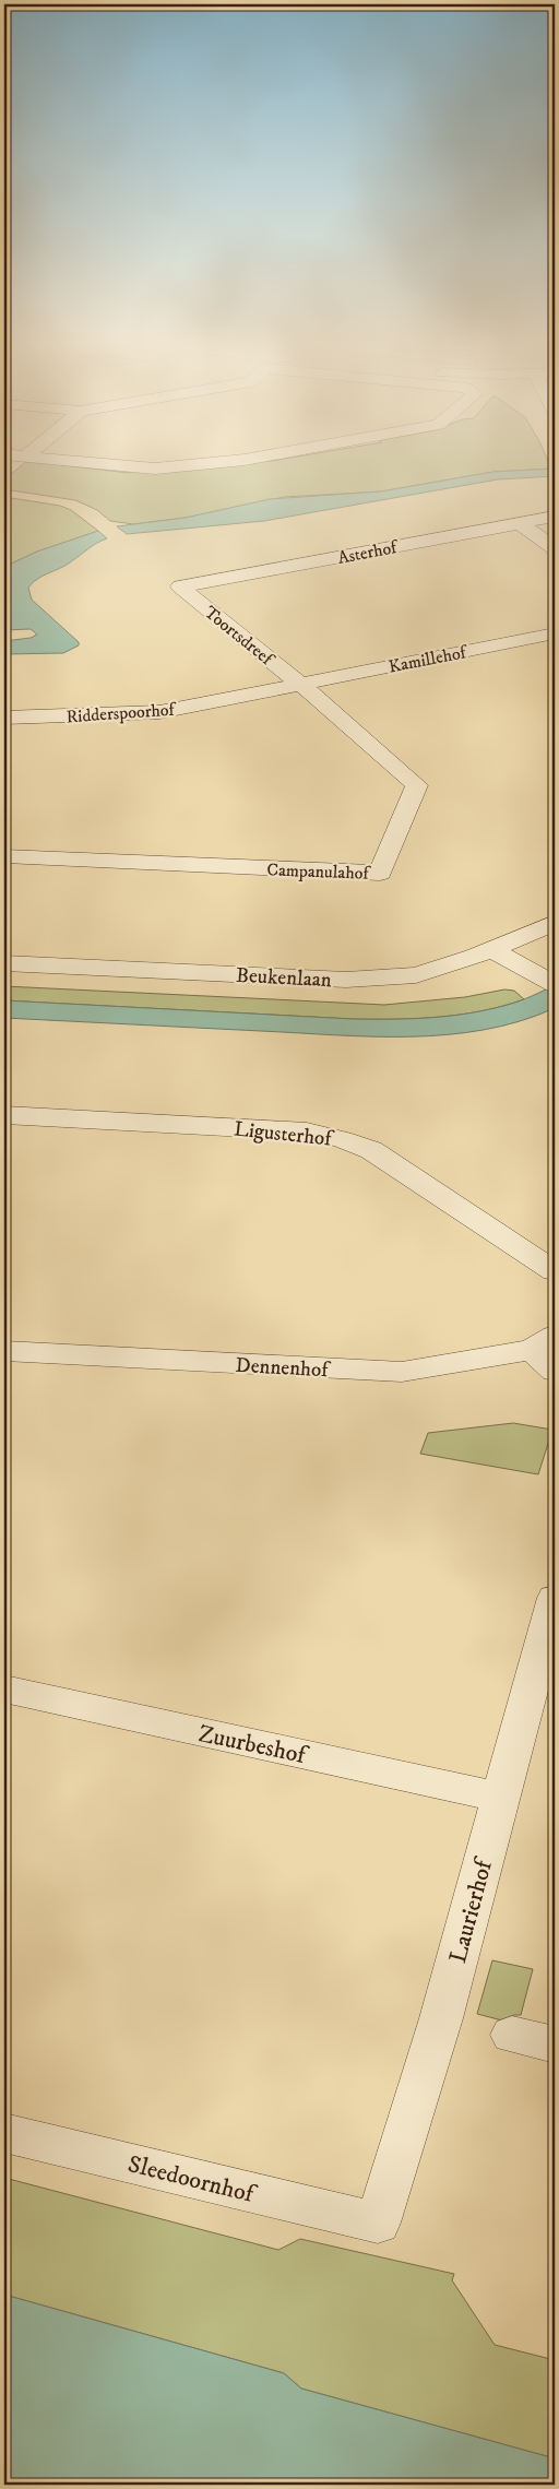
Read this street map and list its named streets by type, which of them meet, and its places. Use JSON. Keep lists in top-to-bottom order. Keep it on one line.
{"streets":{"street":["Asterhof","Toortsdreef","Kamillehof","Ridderspoorhof","Campanulahof","Beukenlaan","Ligusterhof","Dennenhof","Zuurbeshof","Laurierhof","Sleedoornhof"]},"crossings":[["Asterhof","Toortsdreef"],["Toortsdreef","Kamillehof"],["Toortsdreef","Ridderspoorhof"],["Toortsdreef","Campanulahof"],["Kamillehof","Ridderspoorhof"],["Kamillehof","Campanulahof"],["Ridderspoorhof","Campanulahof"],["Zuurbeshof","Laurierhof"],["Laurierhof","Sleedoornhof"]]}
